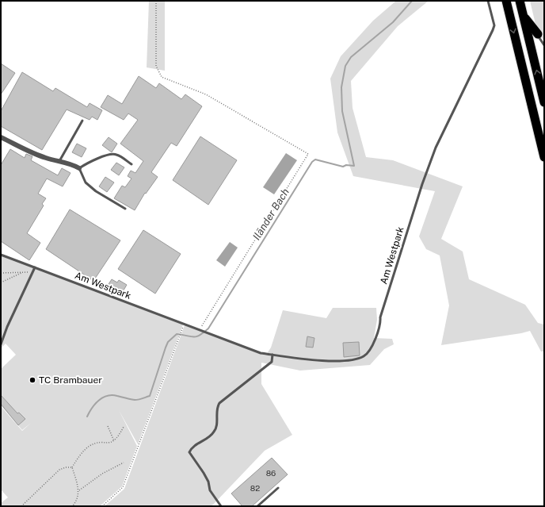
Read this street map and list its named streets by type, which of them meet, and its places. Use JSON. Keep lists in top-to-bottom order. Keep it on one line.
{"streets":{"lane":["Am Westpark"]},"water":["Iländer Bach"],"places":["TC Brambauer"],"house_numbers":["86","82"]}
